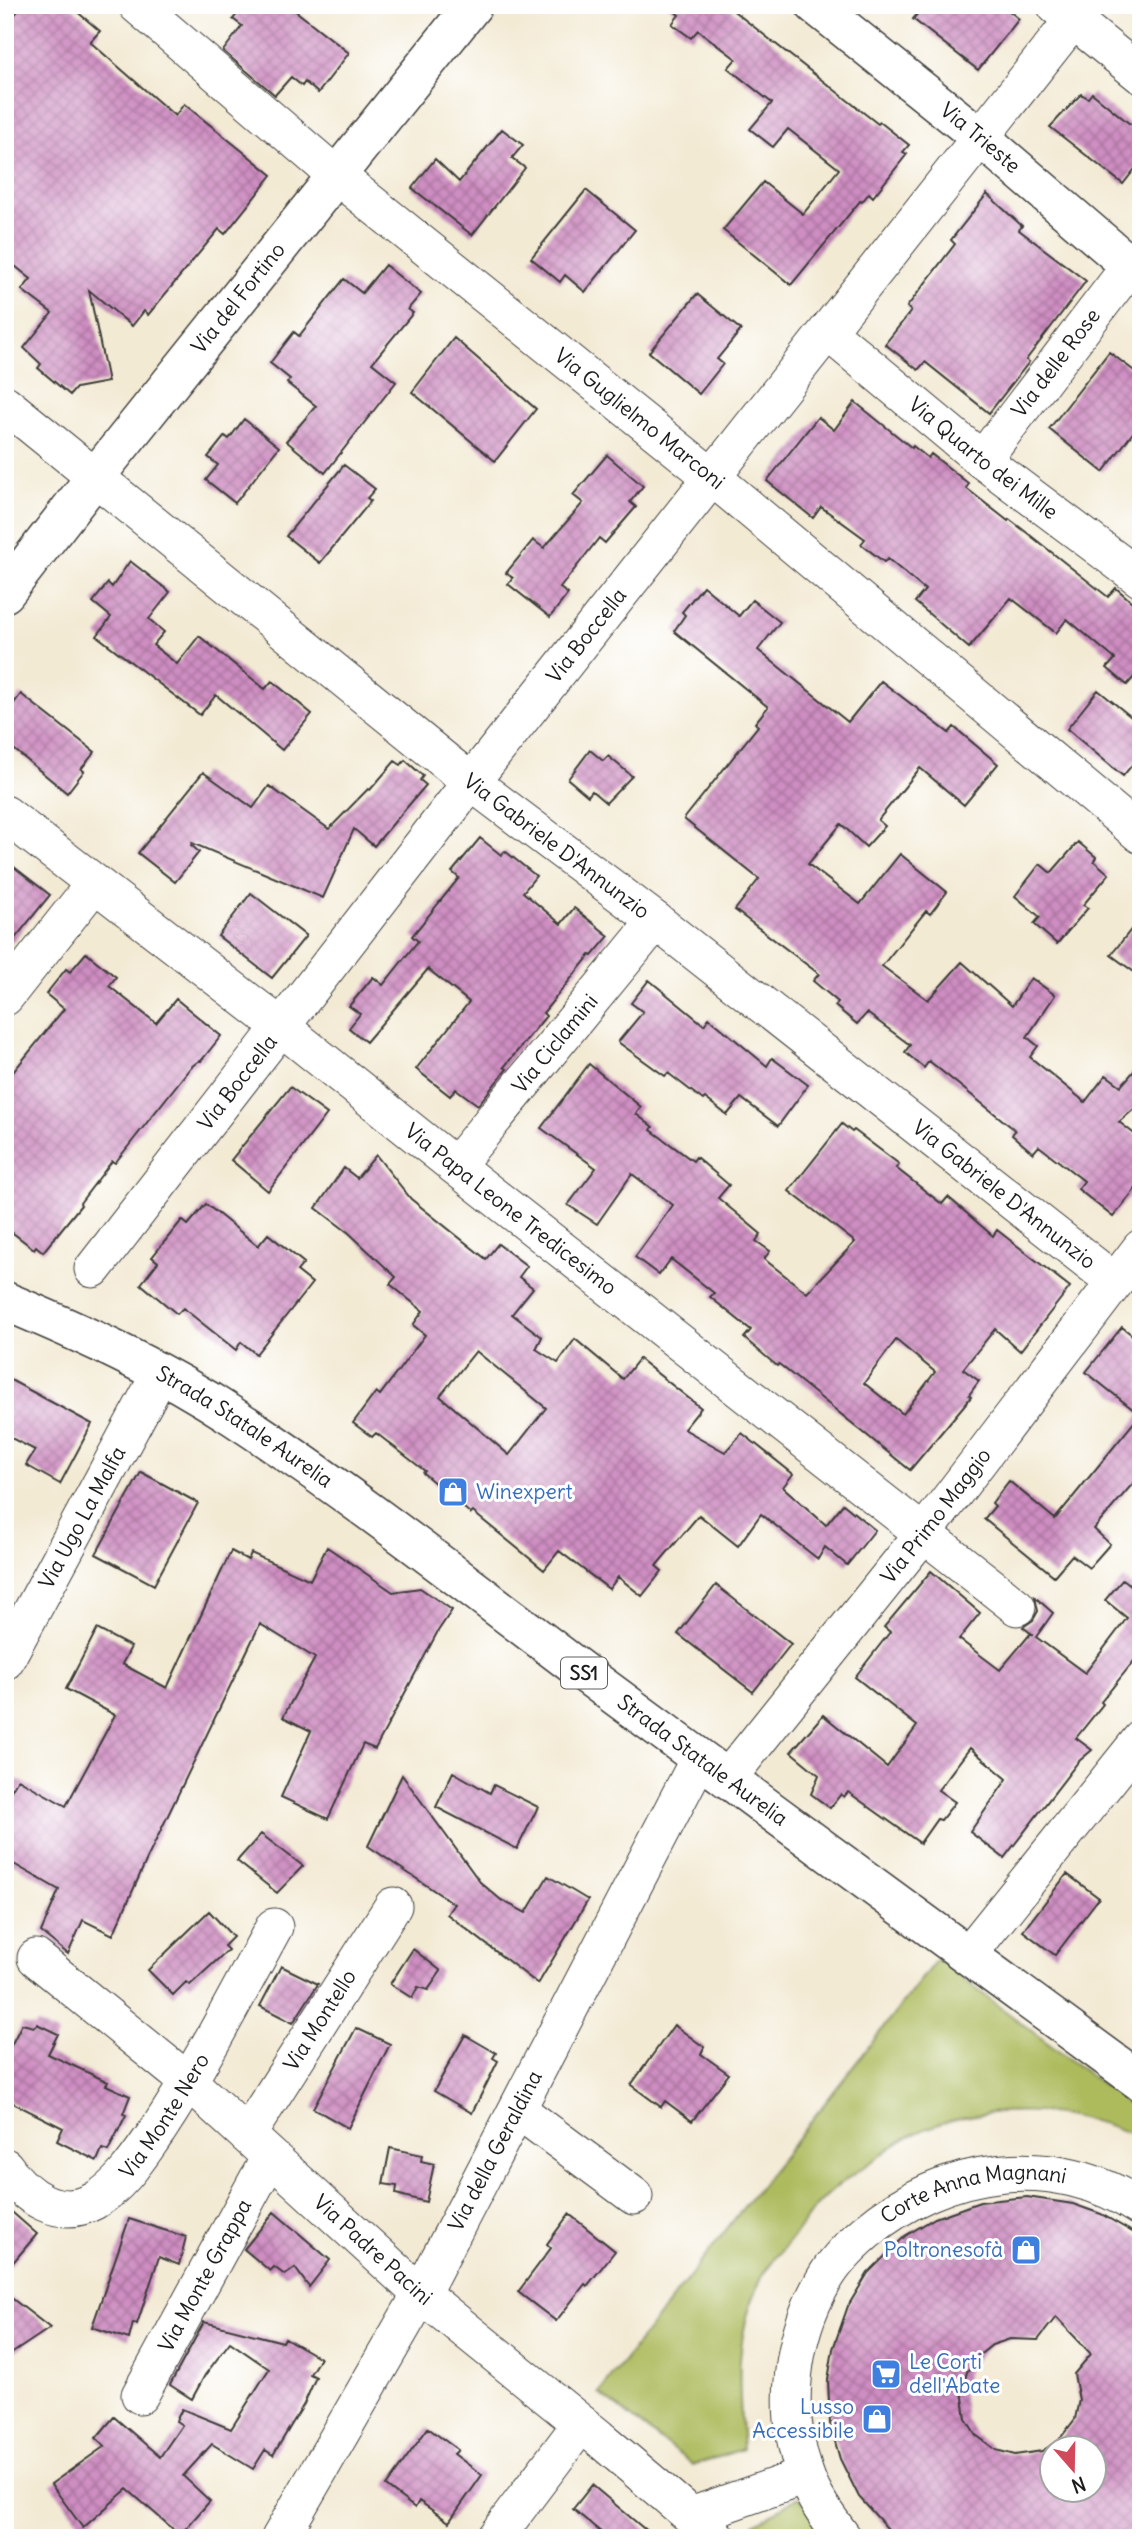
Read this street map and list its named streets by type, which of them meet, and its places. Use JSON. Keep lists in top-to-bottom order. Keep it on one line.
{"streets":{"main road":["Via Trieste","Via del Fortino","Strada Statale Aurelia","SS1"],"street":["Via delle Rose","Via Guglielmo Marconi","Via Quarto dei Mille","Via Boccella","Via Gabriele D'Annunzio","Via Ciclamini","Via Papa Leone Tredicesimo","Via Primo Maggio","Via Ugo La Malfa","Via Montello","Via Monte Nero","Via della Geraldina","Corte Anna Magnani","Via Padre Pacini","Via Monte Grappa"]},"crossings":[["Via Trieste","Via delle Rose"],["Via Trieste","Via Boccella"],["Via del Fortino","Via Guglielmo Marconi"],["Via del Fortino","Via Gabriele D'Annunzio"],["Via delle Rose","Via Quarto dei Mille"],["Via Guglielmo Marconi","Via Boccella"],["Via Quarto dei Mille","Via Boccella"],["Via Boccella","Via Gabriele D'Annunzio"],["Via Boccella","Via Papa Leone Tredicesimo"],["Via Gabriele D'Annunzio","Via Ciclamini"],["Via Gabriele D'Annunzio","Via Primo Maggio"],["Via Ciclamini","Via Papa Leone Tredicesimo"],["Via Papa Leone Tredicesimo","Via Primo Maggio"],["Strada Statale Aurelia","Via Primo Maggio"],["Strada Statale Aurelia","Via Ugo La Malfa"],["Strada Statale Aurelia","Via della Geraldina"],["Via Primo Maggio","Via della Geraldina"],["Via Montello","Via Padre Pacini"],["Via Montello","Via Monte Grappa"],["Via Monte Nero","Via Padre Pacini"],["Via della Geraldina","Via Padre Pacini"],["Via Padre Pacini","Via Monte Grappa"]],"places":{"shop":["Winexpert","Poltronesofà","Lusso Accessibile"],"supermarket":["Le Corti dell'Abate"]},"north":"bottom"}
